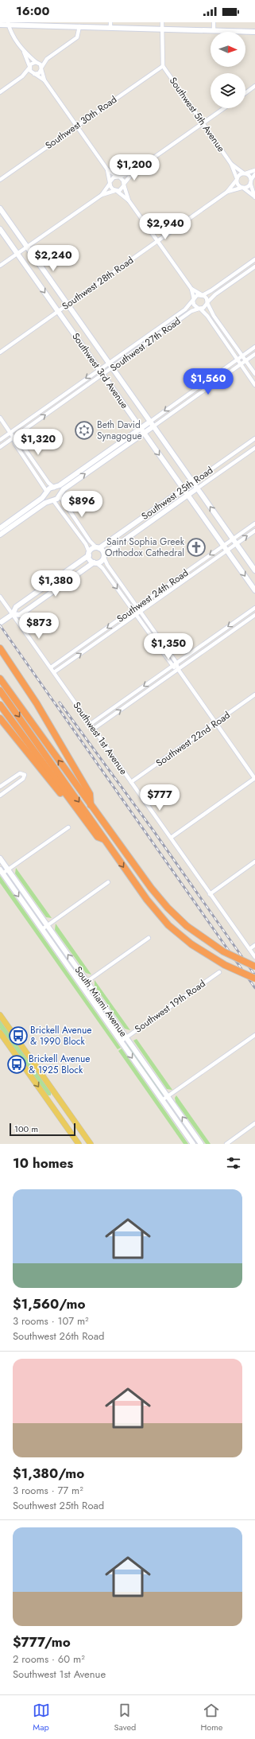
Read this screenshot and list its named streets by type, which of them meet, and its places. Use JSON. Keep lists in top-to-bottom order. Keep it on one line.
{"streets":{"main road":["Southwest 3rd Avenue","Southwest 25th Road","South Miami Avenue"],"street":["Southwest 5th Avenue","Southwest 30th Road","Southwest 28th Road","Southwest 27th Road","Southwest 24th Road","Southwest 1st Avenue","Southwest 22nd Road","Southwest 19th Road"]},"crossings":[["Southwest 5th Avenue","Southwest 30th Road"],["Southwest 5th Avenue","Southwest 28th Road"],["Southwest 28th Road","Southwest 3rd Avenue"],["Southwest 27th Road","Southwest 3rd Avenue"],["Southwest 3rd Avenue","Southwest 25th Road"],["Southwest 3rd Avenue","Southwest 24th Road"],["Southwest 24th Road","Southwest 1st Avenue"],["Southwest 1st Avenue","Southwest 22nd Road"],["South Miami Avenue","Southwest 19th Road"]],"places":{"synagogue":["Beth David Synagogue"],"church":["Saint Sophia Greek Orthodox Cathedral"],"bus stop":["Brickell Avenue & 1990 Block","Brickell Avenue & 1925 Block"]},"scale_bar":"100 m","north":"right","page":{"status":"16:00","price":["$1,200","$2,940","$2,240","$1,560","$1,320","$896","$1,380","$873","$1,350","$777"],"scale":"100 m","heading":"10 homes","list":[{"name":"$1,560/mo","note":"3 rooms · 107 m² · Southwest 26th Road"},{"name":"$1,380/mo","note":"3 rooms · 77 m² · Southwest 25th Road"},{"name":"$777/mo","note":"2 rooms · 60 m² · Southwest 1st Avenue"}],"tabs":["Map","Saved","Home"]}}
